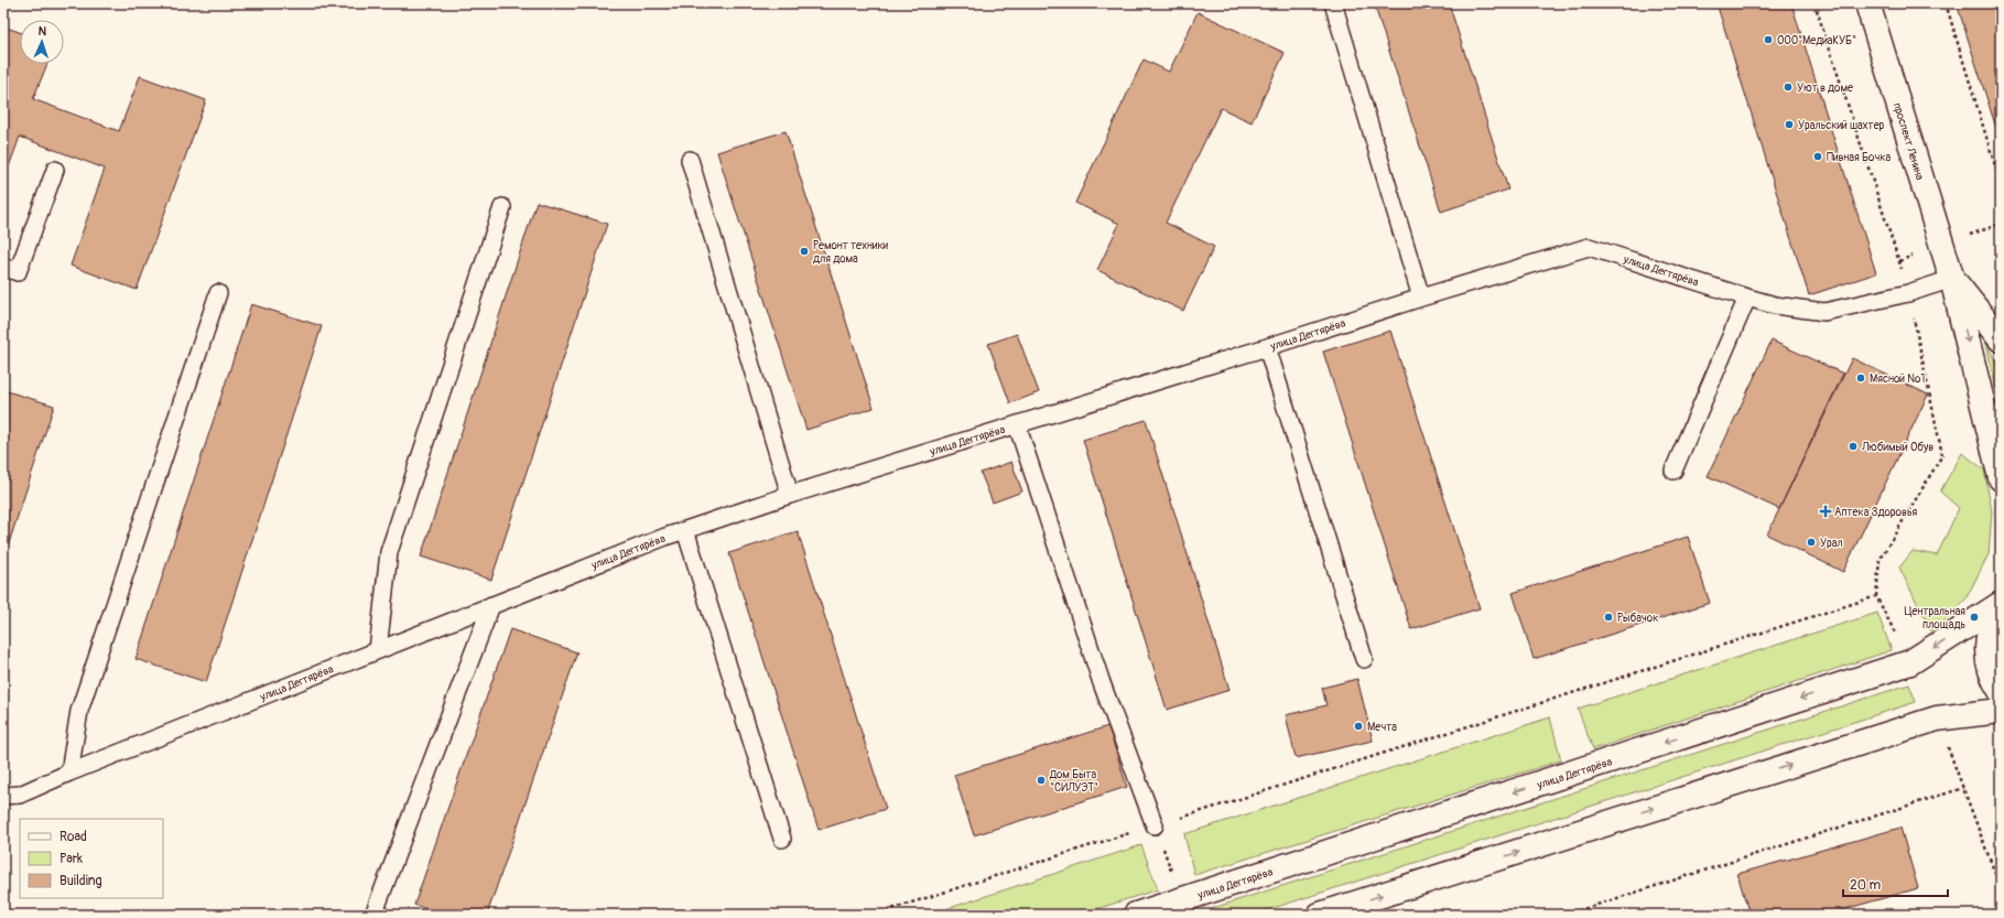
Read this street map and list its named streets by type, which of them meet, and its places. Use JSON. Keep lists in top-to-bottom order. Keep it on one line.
{"streets":{"main road":["проспект Ленина","улица Дегтярёва"]},"crossings":[["проспект Ленина","улица Дегтярёва"]],"places":{"other":["ООО\"МедиаКУБ\"","Уют в доме","Уральский шахтер","Пивная Бочка","Ремонт техники для дома","Мясной №1","Любимый Обув","Урал","Рыбачок","Центральная площадь","Мечта","Дом Быта \"СИЛУЭТ\""],"health":["Аптека Здоровья"]},"legend":["Road","Park","Building"],"scale_bar":"20 m","north":"top"}
